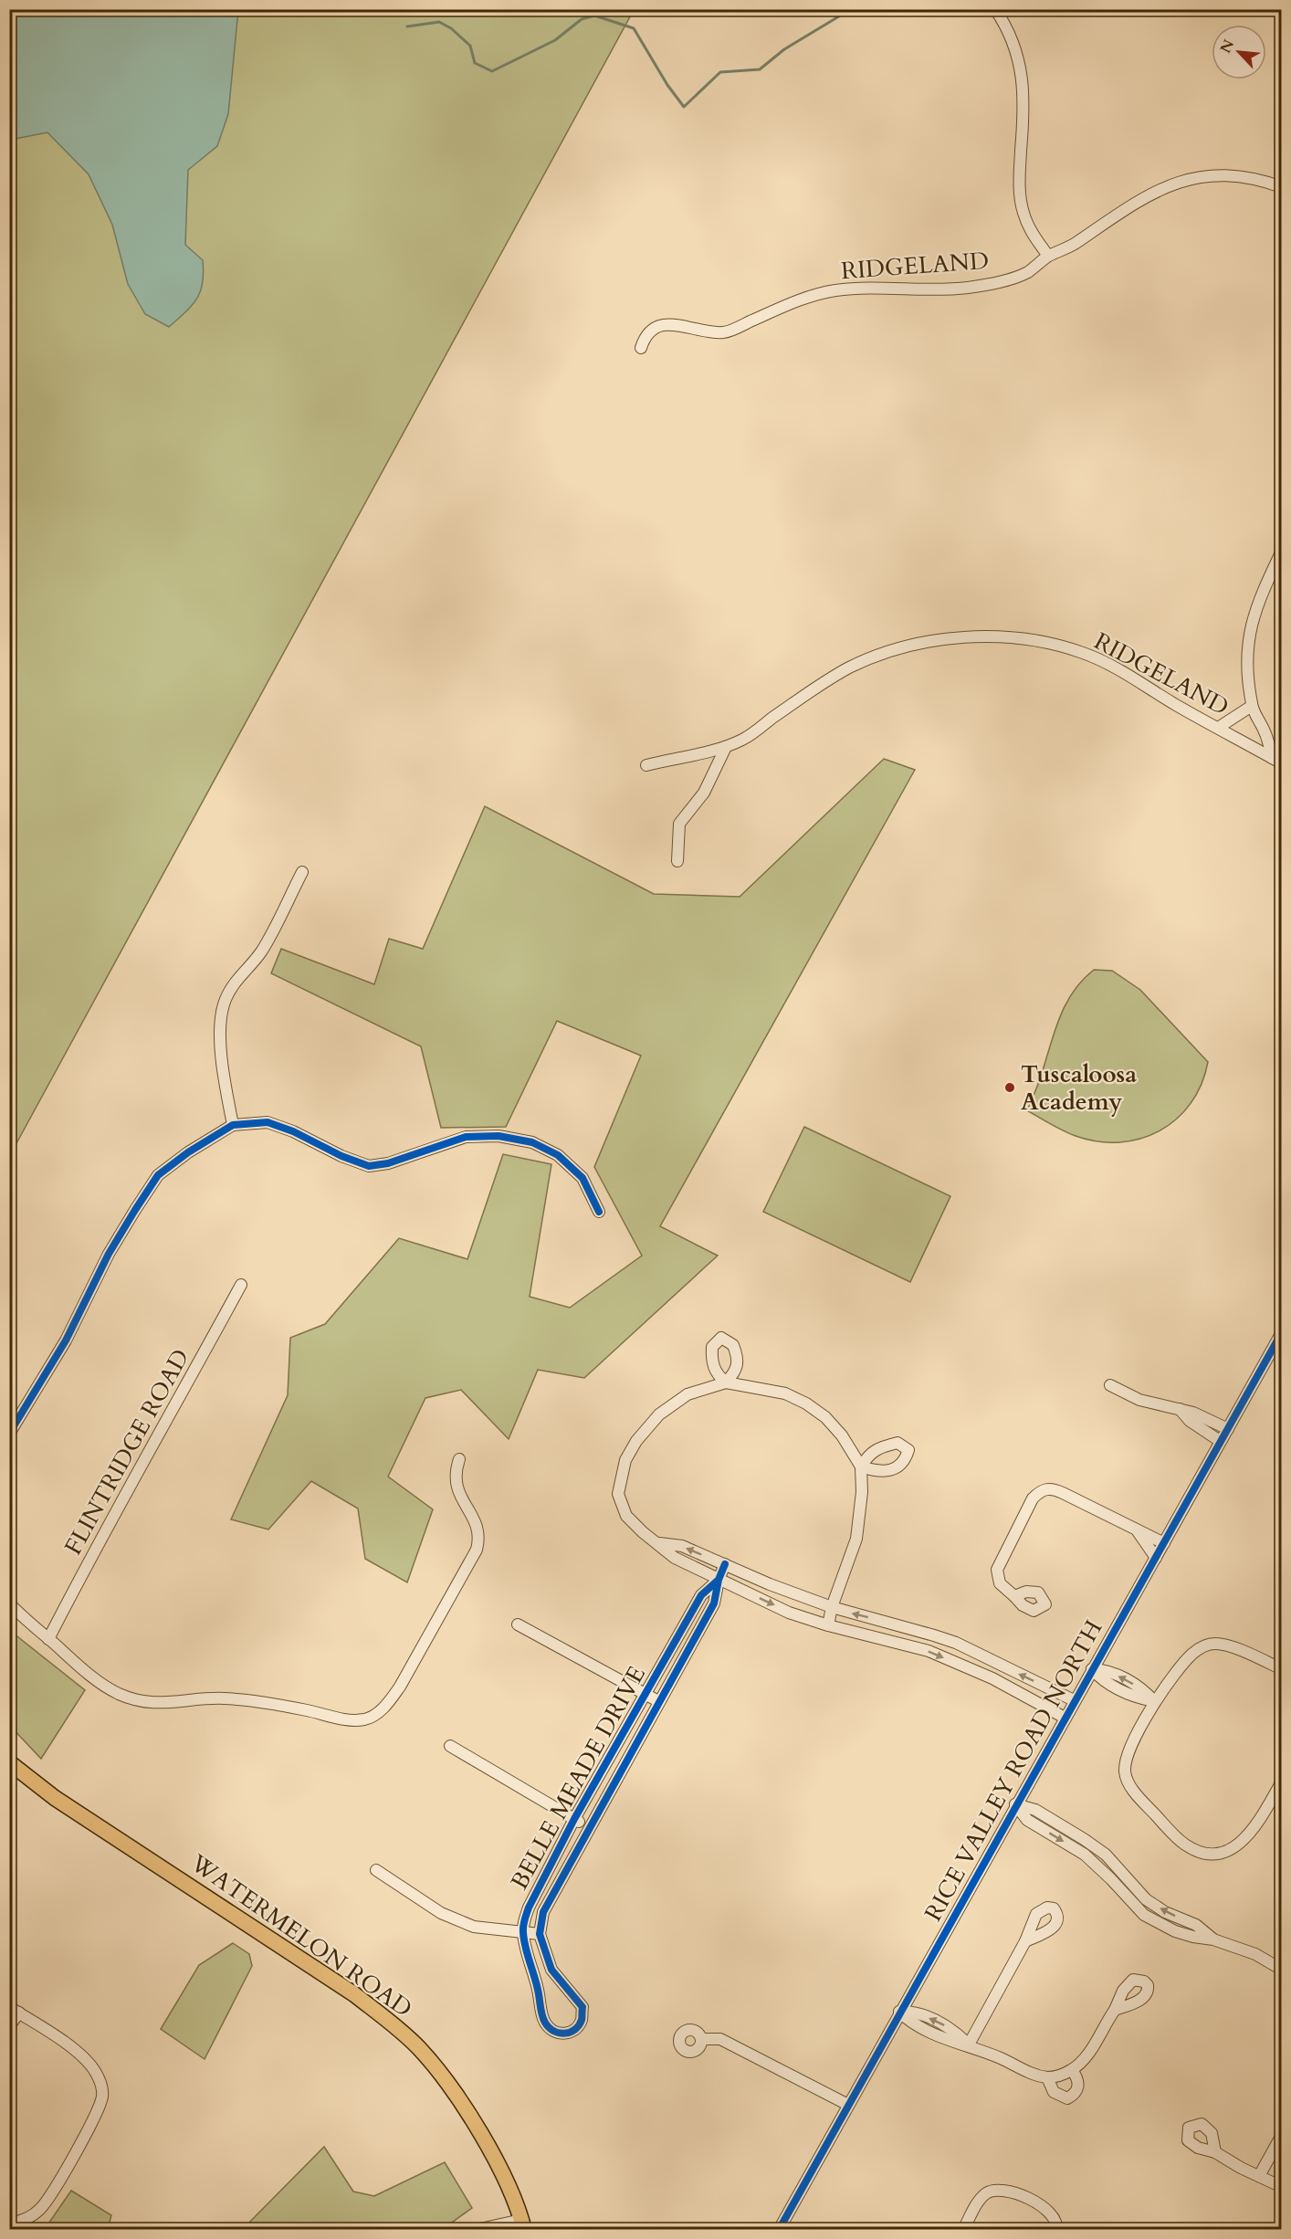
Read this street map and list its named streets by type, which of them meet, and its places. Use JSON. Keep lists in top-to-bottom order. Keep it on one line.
{"streets":{"main road":["WATERMELON ROAD"],"street":["RIDGELAND","FLINTRIDGE ROAD","RICE VALLEY ROAD NORTH","BELLE MEADE DRIVE"]},"places":["Tuscaloosa Academy"],"north":"top left"}
